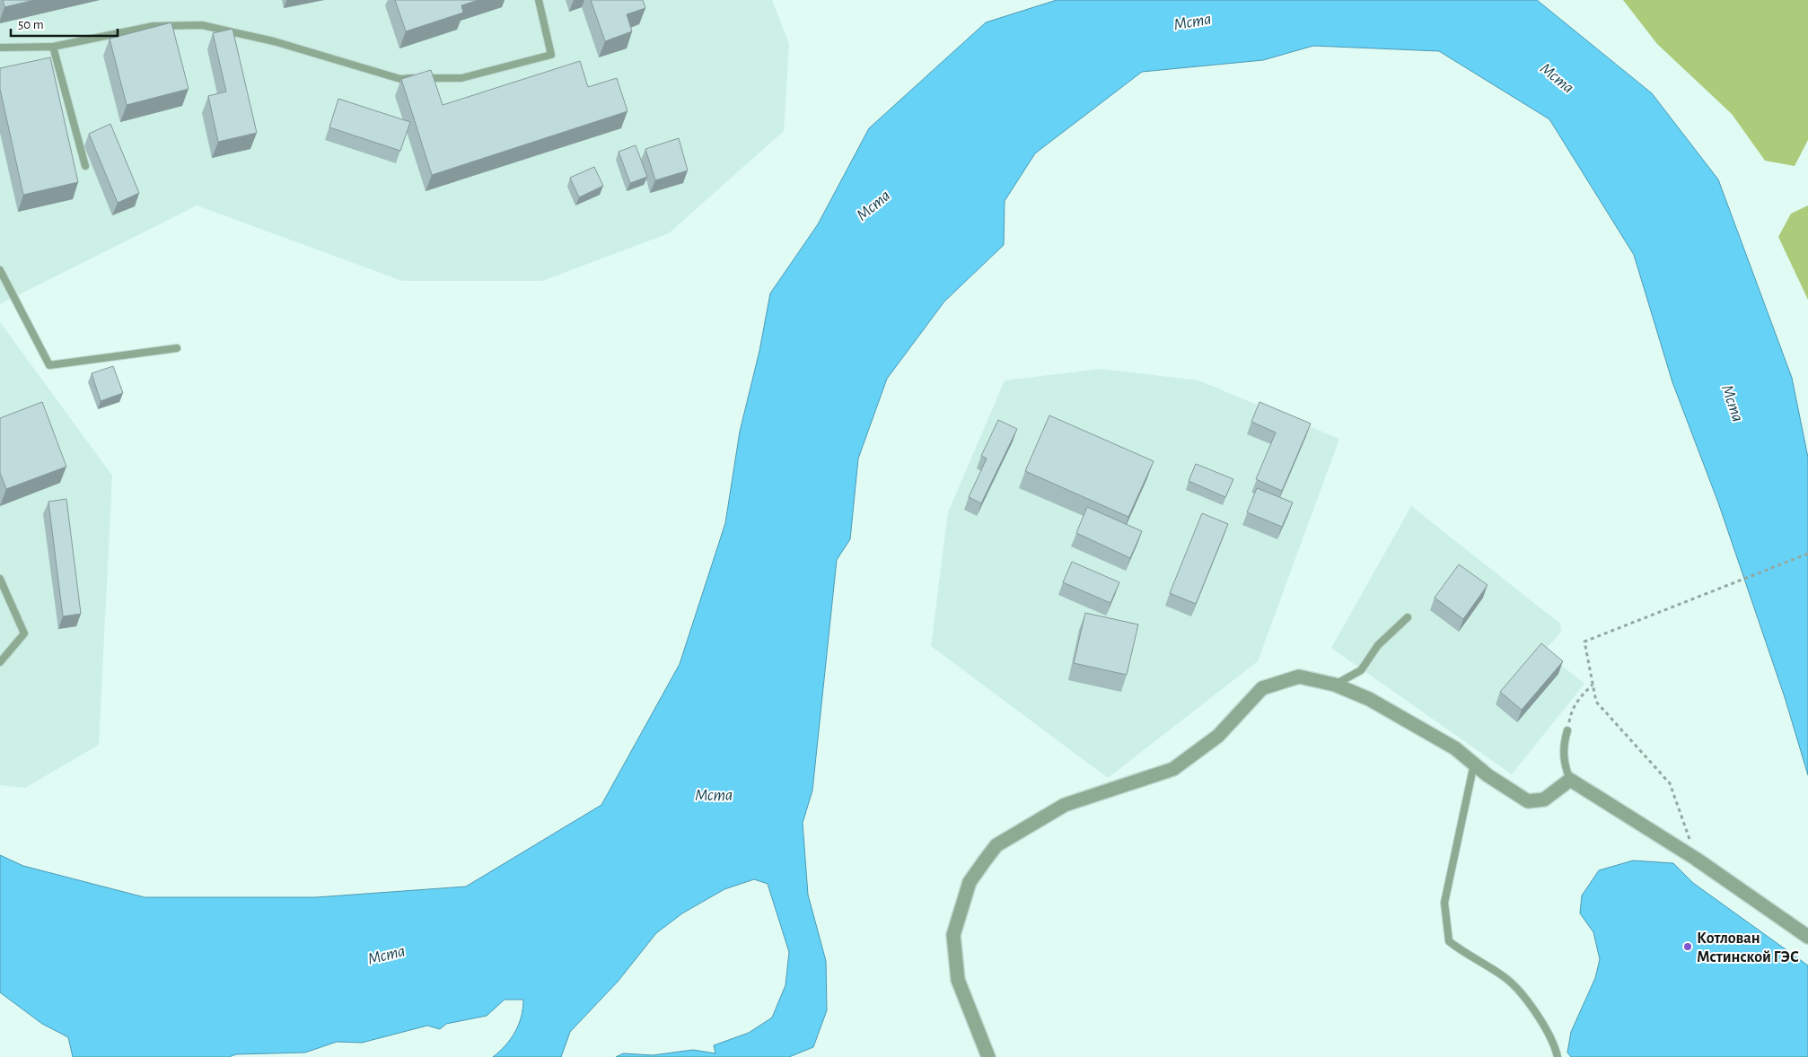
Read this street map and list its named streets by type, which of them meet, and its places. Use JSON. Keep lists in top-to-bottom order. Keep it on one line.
{"water":["Мста"],"places":["Котлован Мстинской ГЭС"],"scale_bar":"50 m"}
